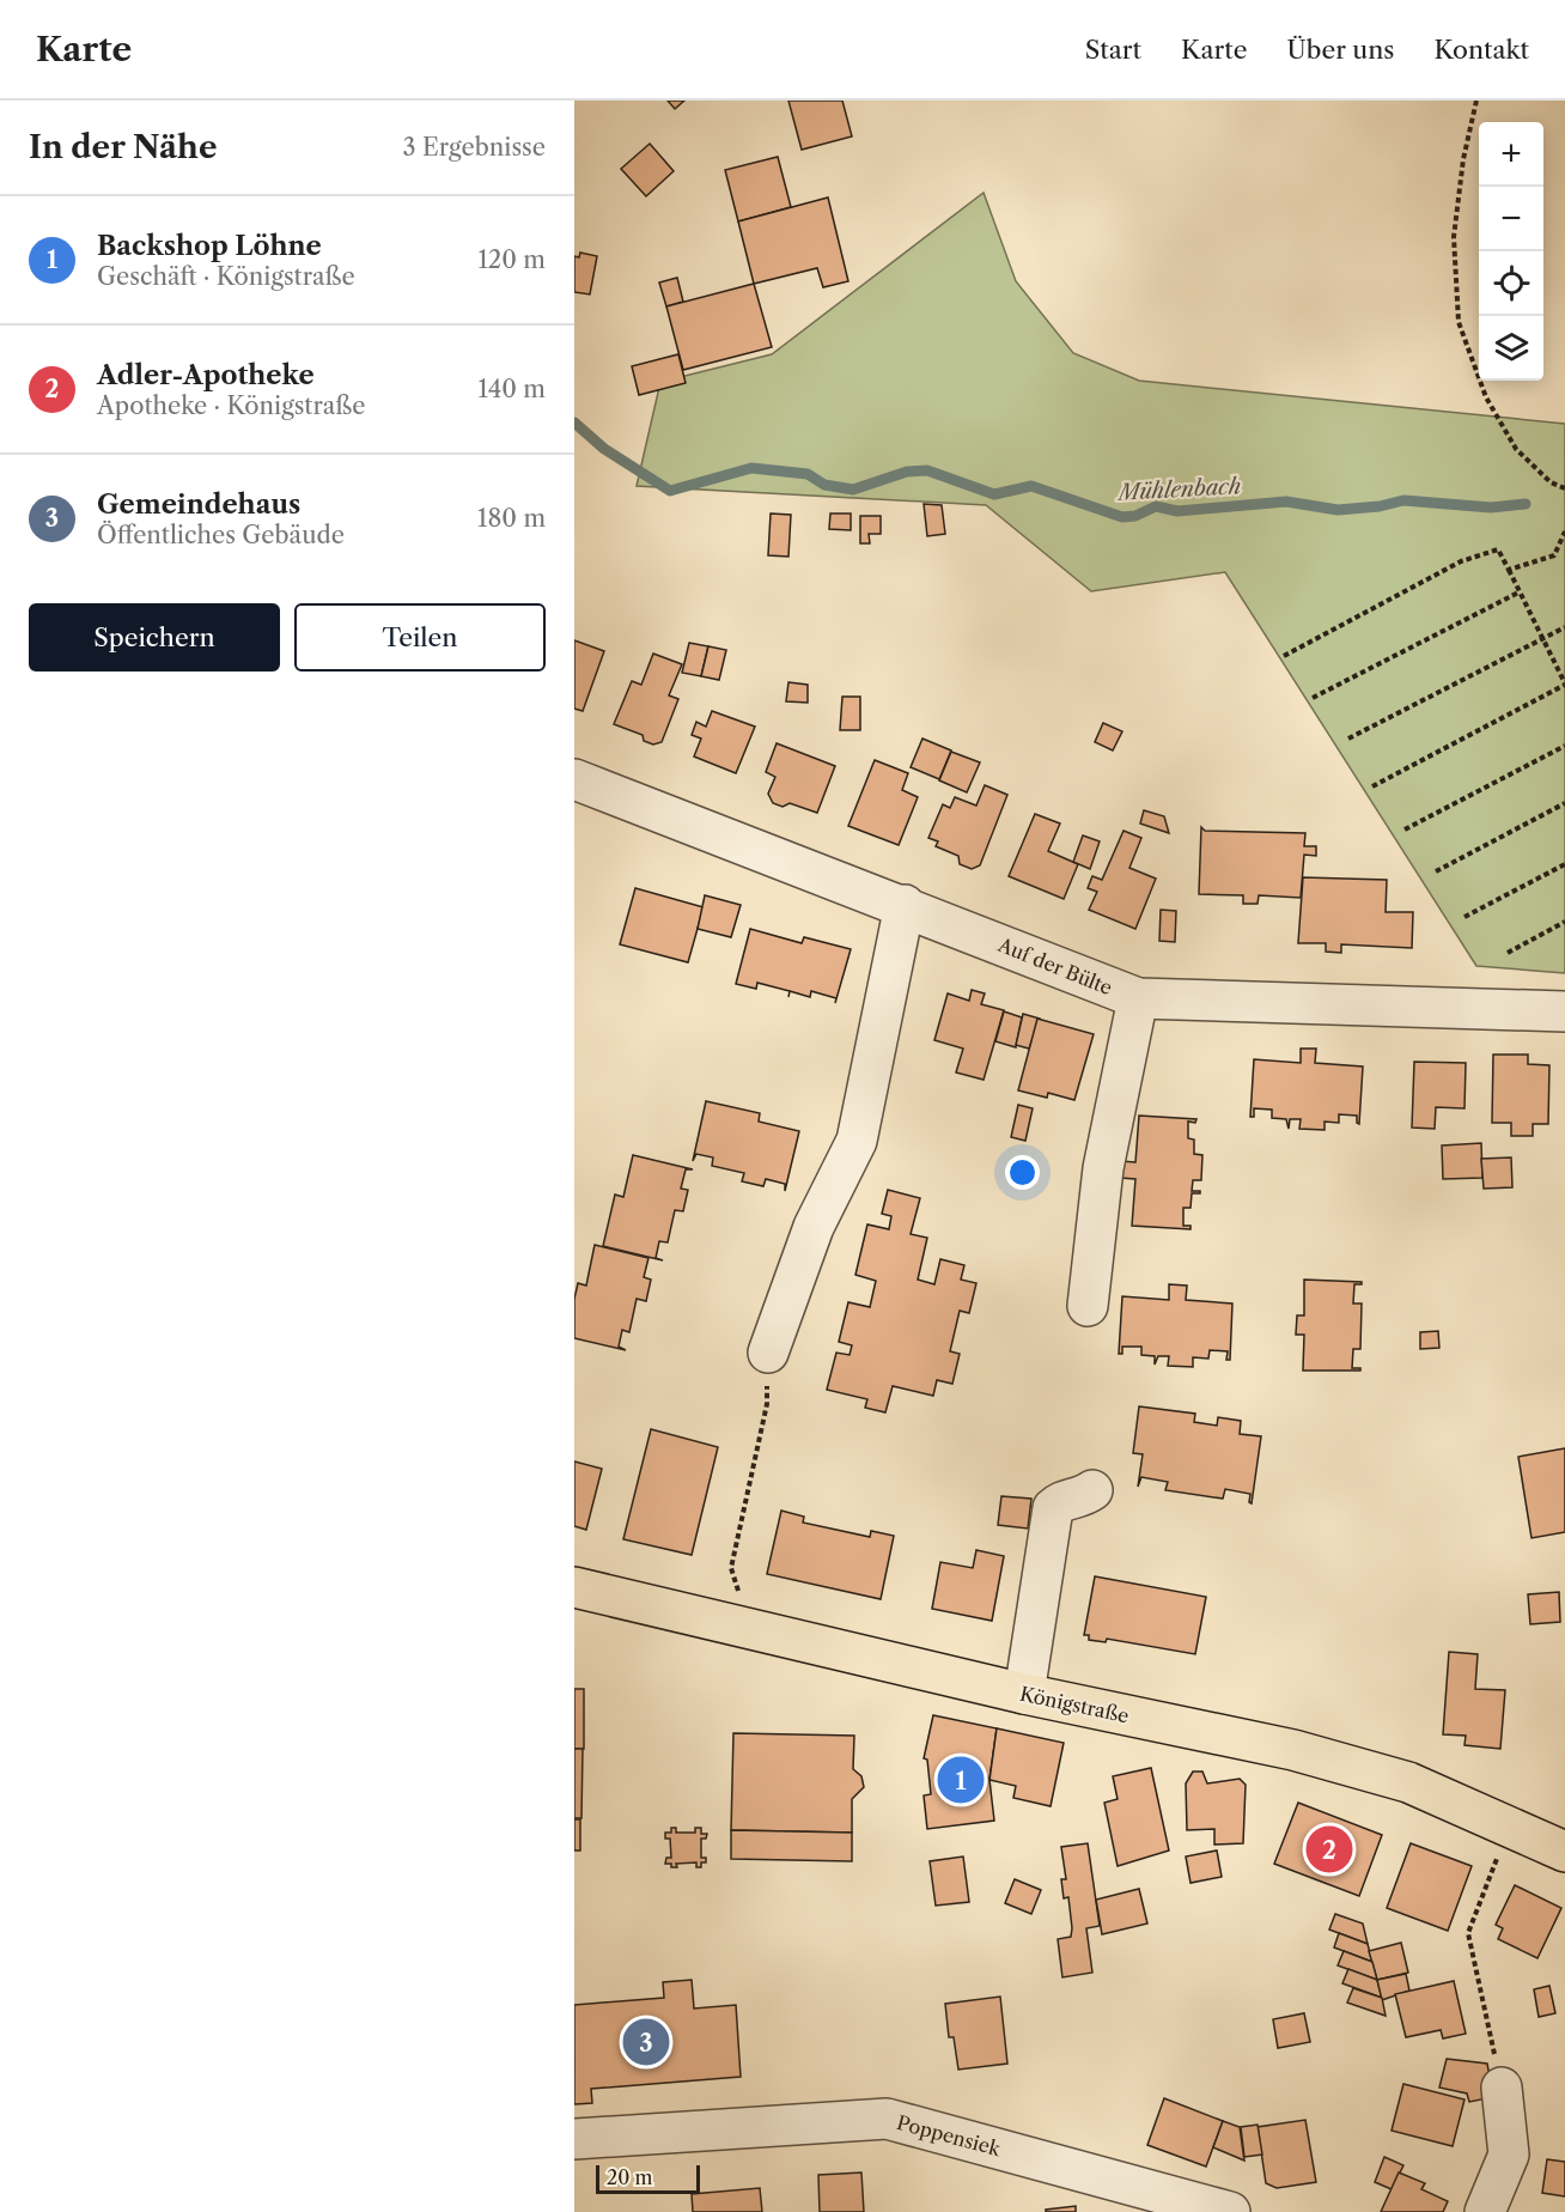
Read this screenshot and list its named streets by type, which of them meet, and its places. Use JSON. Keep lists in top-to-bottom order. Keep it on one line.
{"streets":{"main road":["Königstraße"],"street":["Auf der Bülte","Poppensiek"]},"water":["Mühlenbach"],"scale_bar":"20 m","page":{"header":"Karte","nav":["Start","Karte","Über uns","Kontakt"],"heading":["In der Nähe","3 Ergebnisse"],"map_buttons":["+","−"],"list":[{"mark":"1","name":"Backshop Löhne","note":"Geschäft · Königstraße","value":"120 m"},{"mark":"2","name":"Adler-Apotheke","note":"Apotheke · Königstraße","value":"140 m"},{"mark":"3","name":"Gemeindehaus","note":"Öffentliches Gebäude","value":"180 m"}],"buttons":["Speichern","Teilen"],"pins":["1","2","3"],"scale":"20 m"}}
